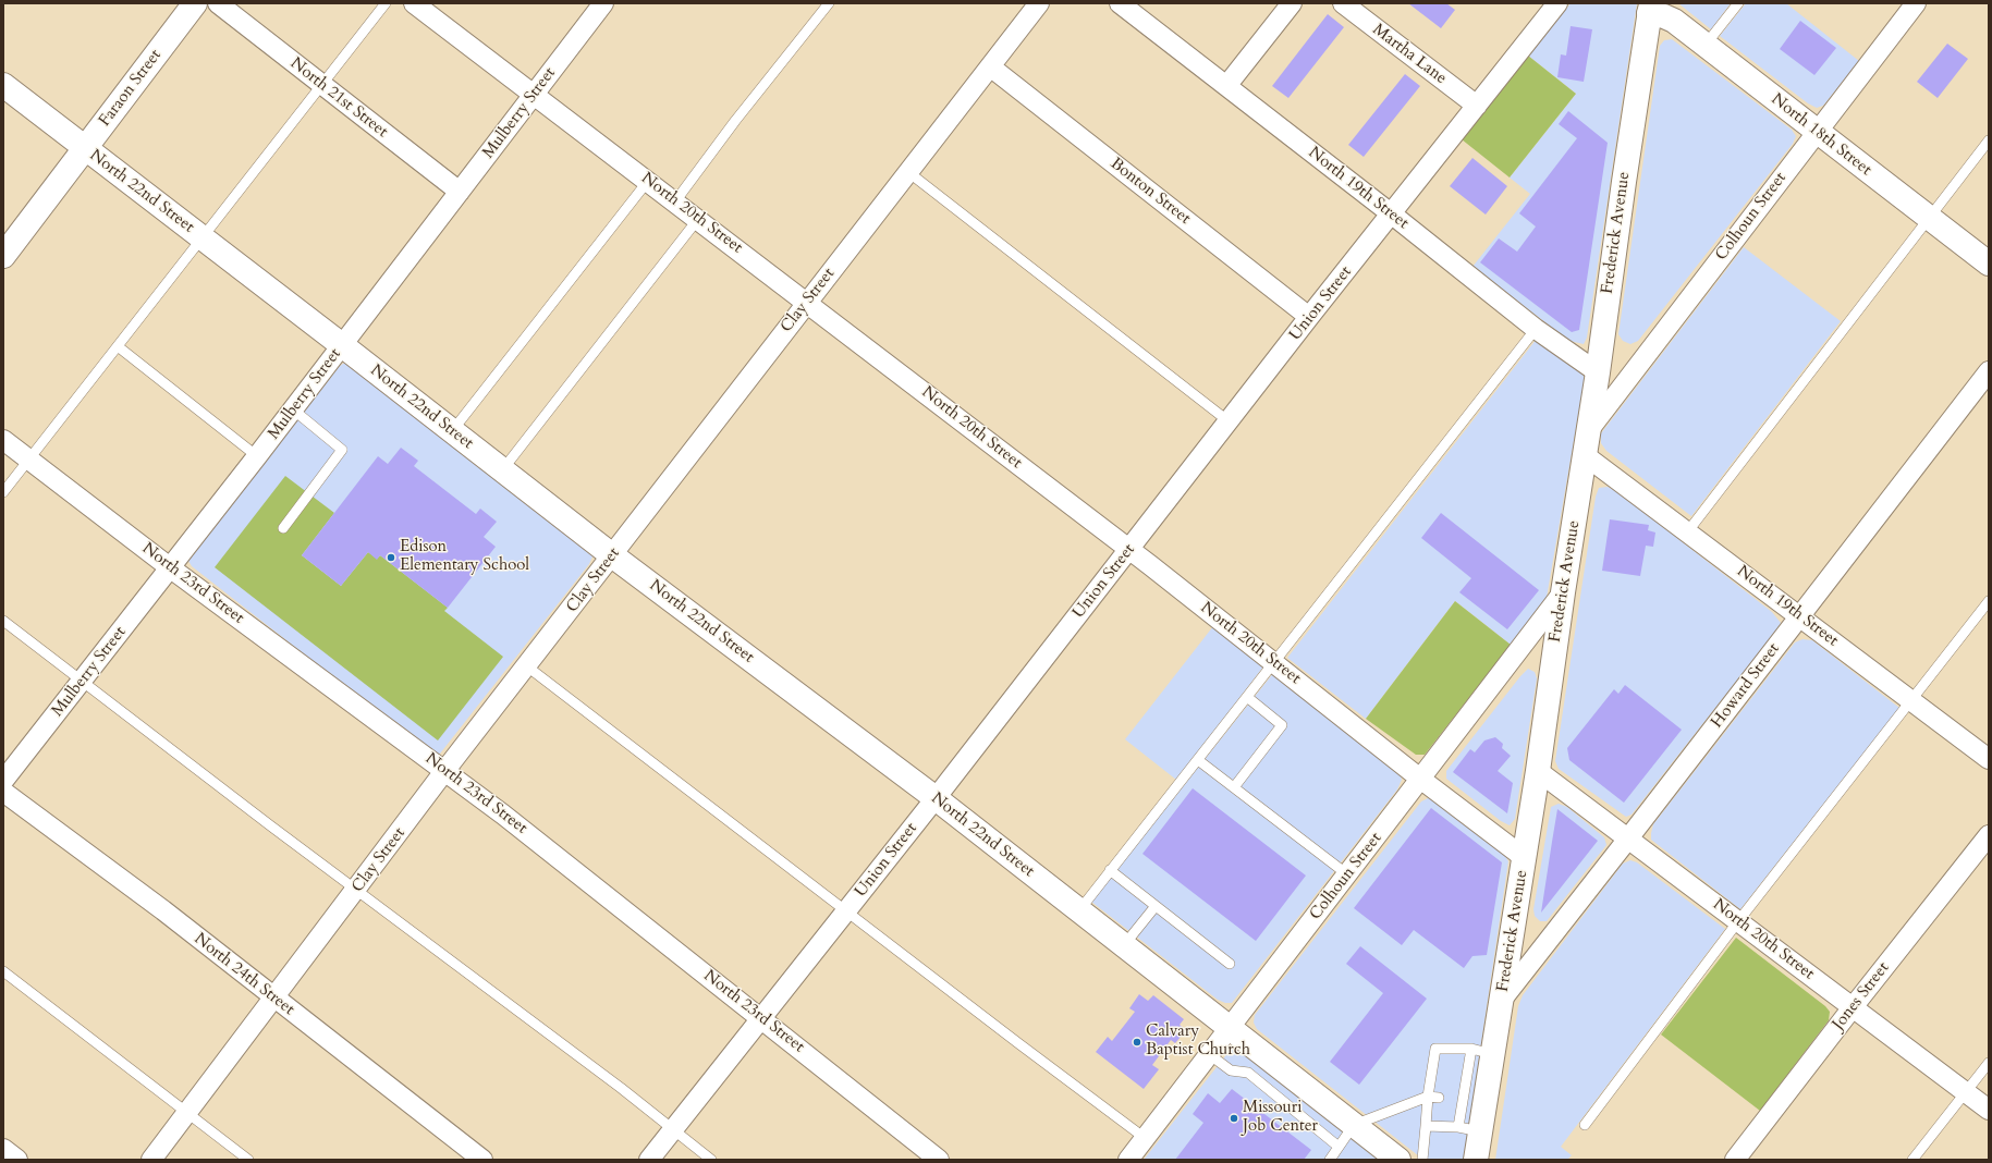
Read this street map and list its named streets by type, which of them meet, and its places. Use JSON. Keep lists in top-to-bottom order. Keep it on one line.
{"streets":{"main road":["Faraon Street","North 18th Street","North 22nd Street","Frederick Avenue"],"street":["Martha Lane","North 21st Street","Mulberry Street","North 19th Street","Bonton Street","North 20th Street","Colhoun Street","Clay Street","Union Street","North 23rd Street","Howard Street","North 24th Street","Jones Street"]},"crossings":[["Martha Lane","Union Street"],["Faraon Street","North 22nd Street"],["North 21st Street","Mulberry Street"],["Mulberry Street","North 22nd Street"],["Mulberry Street","North 20th Street"],["Mulberry Street","North 23rd Street"],["North 18th Street","Colhoun Street"],["North 18th Street","Frederick Avenue"],["North 19th Street","Frederick Avenue"],["North 19th Street","Union Street"],["North 19th Street","Howard Street"],["North 22nd Street","Colhoun Street"],["North 22nd Street","Clay Street"],["North 22nd Street","Union Street"],["Bonton Street","Clay Street"],["Bonton Street","Union Street"],["North 20th Street","Colhoun Street"],["North 20th Street","Frederick Avenue"],["North 20th Street","Clay Street"],["North 20th Street","Union Street"],["North 20th Street","Howard Street"],["North 20th Street","Jones Street"],["Colhoun Street","Frederick Avenue"],["Frederick Avenue","Howard Street"],["Clay Street","North 23rd Street"],["Clay Street","North 24th Street"],["Union Street","North 23rd Street"]],"places":["Edison Elementary School","Calvary Baptist Church","Missouri Job Center"]}
